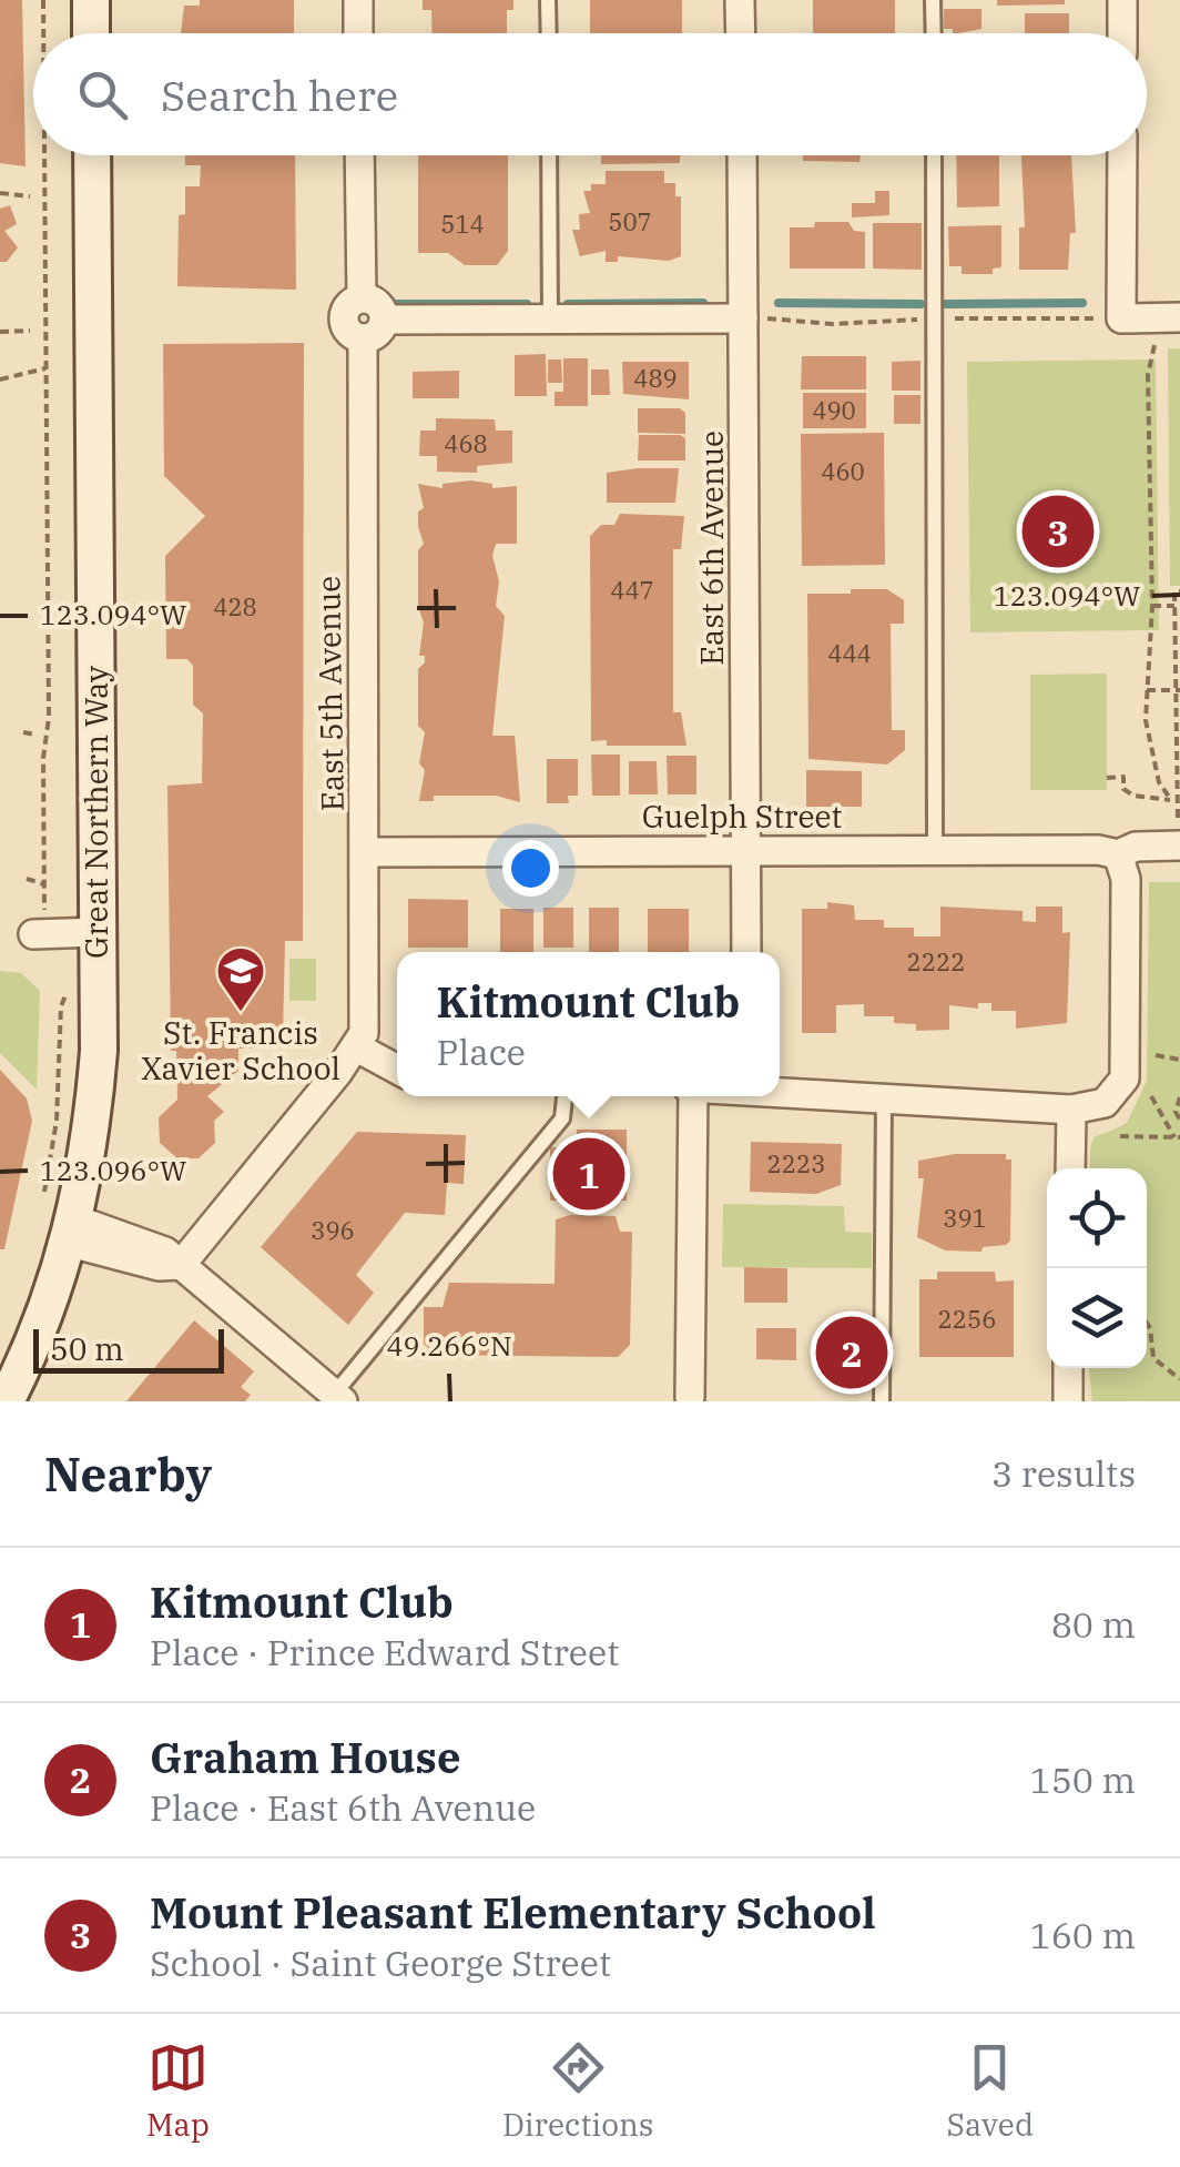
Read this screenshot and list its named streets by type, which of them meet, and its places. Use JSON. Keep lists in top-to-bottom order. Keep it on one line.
{"streets":{"main road":["Great Northern Way"],"street":["East 6th Avenue","East 5th Avenue","Guelph Street"]},"crossings":[["East 6th Avenue","Guelph Street"],["East 5th Avenue","Guelph Street"]],"places":{"school or university":["St. Francis Xavier School"]},"house_numbers":["507","514","489","490","468","460","447","428","444","2222","2223","391","396","2256"],"scale_bar":"50 m","page":{"search":"Search here","pins":["3","1","2"],"popup":["Kitmount Club","Place"],"scale":"50 m","heading":["Nearby","3 results"],"list":[{"mark":"1","name":"Kitmount Club","note":"Place · Prince Edward Street","value":"80 m"},{"mark":"2","name":"Graham House","note":"Place · East 6th Avenue","value":"150 m"},{"mark":"3","name":"Mount Pleasant Elementary School","note":"School · Saint George Street","value":"160 m"}],"nav":["Map","Directions","Saved"]},"coordinates":["123.094°W","123.096°W","49.266°N"]}
